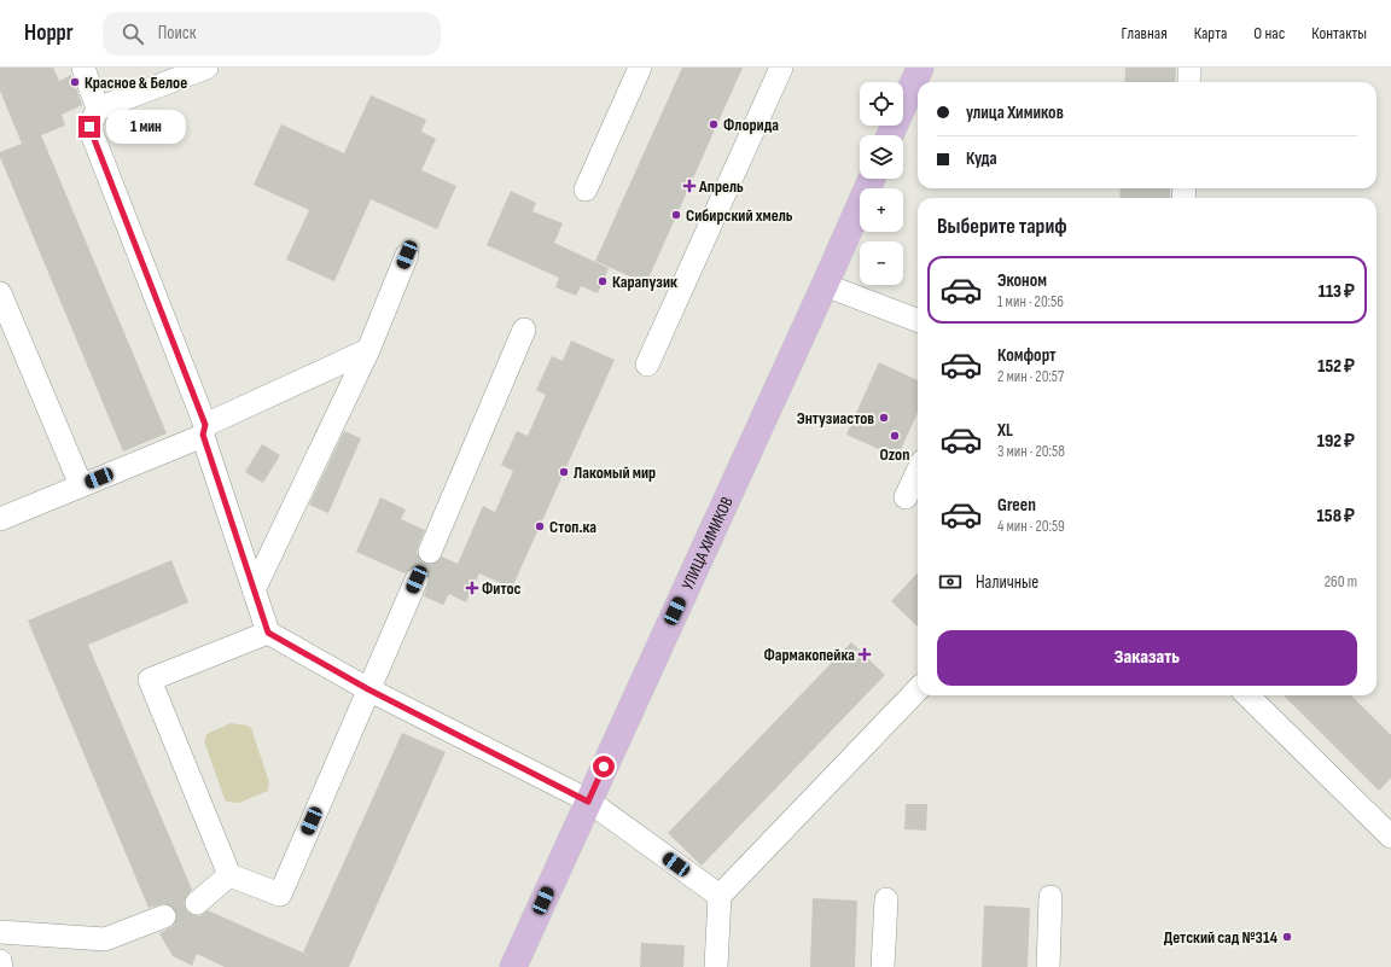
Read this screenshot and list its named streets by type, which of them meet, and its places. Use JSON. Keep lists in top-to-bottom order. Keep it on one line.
{"streets":{"main road":["УЛИЦА ХИМИКОВ"]},"places":{"other":["Красное & Белое","Флорида","Сибирский хмель","Карапузик","Энтузиастов","Ozon","Лакомый мир","Стоп.ка","Детский сад №314"],"health":["Апрель","Фитос","Фармакопейка"]},"page":{"header":"Hoppr","search":"Поиск","nav":["Главная","Карта","О нас","Контакты"],"map_buttons":["+","−"],"banner":["улица Химиков","Куда"],"bubble":"1 мин","heading":"Выберите тариф","list":[{"name":"Эконом","note":"1 мин · 20:56","value":"113 ₽"},{"name":"Комфорт","note":"2 мин · 20:57","value":"152 ₽"},{"name":"XL","note":"3 мин · 20:58","value":"192 ₽"},{"name":"Green","note":"4 мин · 20:59","value":"158 ₽"}],"pay":["Наличные","260 m"],"buttons":"Заказать"}}
